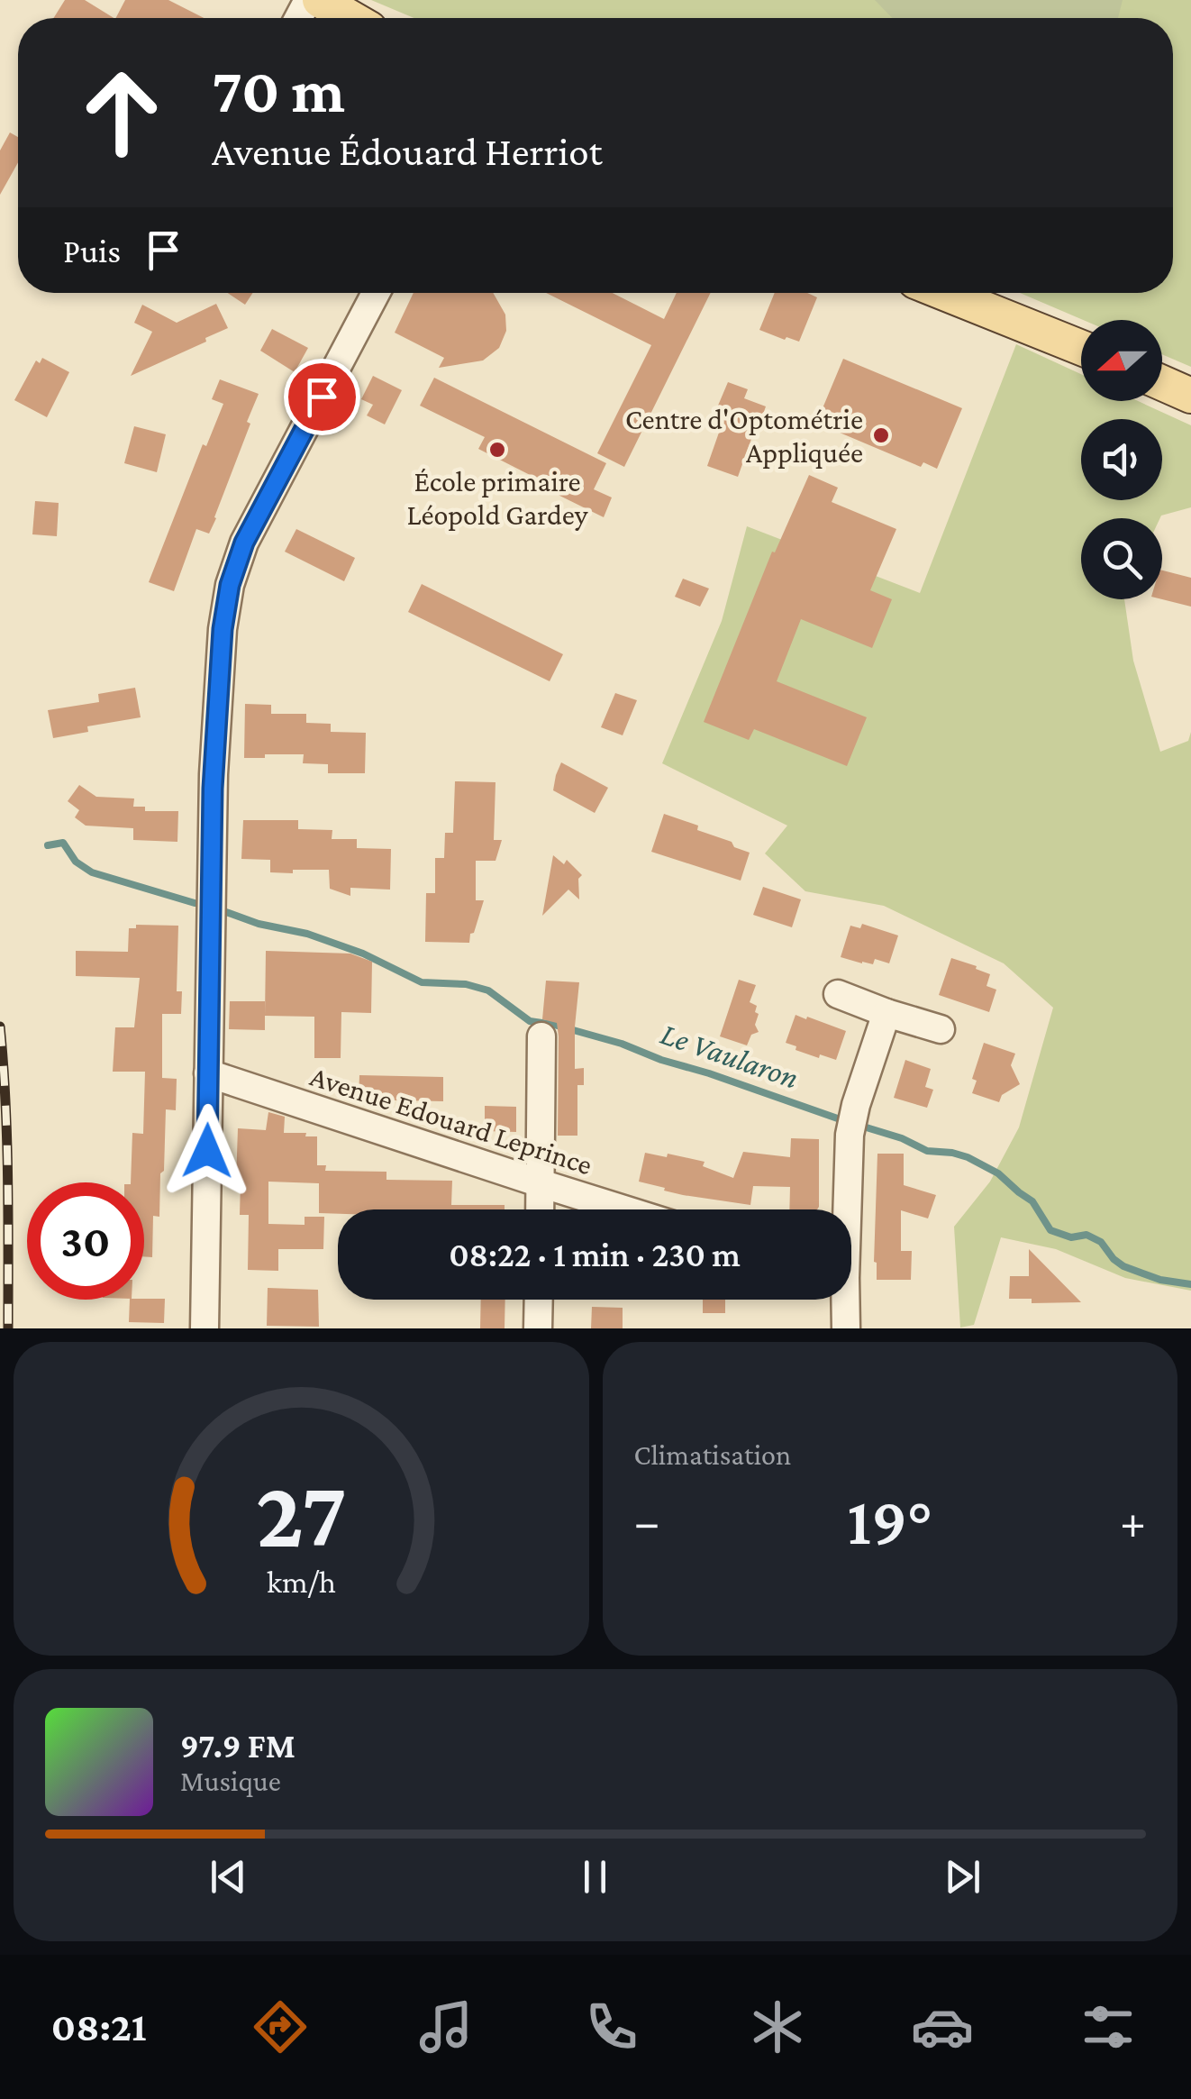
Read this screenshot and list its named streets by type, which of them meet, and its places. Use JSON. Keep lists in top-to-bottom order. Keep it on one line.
{"streets":{"street":["Avenue Edouard Leprince"]},"water":["Le Vaularon"],"places":["Centre d'Optométrie Appliquée","École primaire Léopold Gardey"],"north":"left","page":{"turn":["70 m","Avenue Édouard Herriot"],"then":"Puis","limit":"30","trip":"08:22 · 1 min · 230 m","tile":"Climatisation","heat":["−","19°","+"],"song":["97.9 FM","Musique"],"tabs":"08:21","gauge":["27","km/h"]}}
